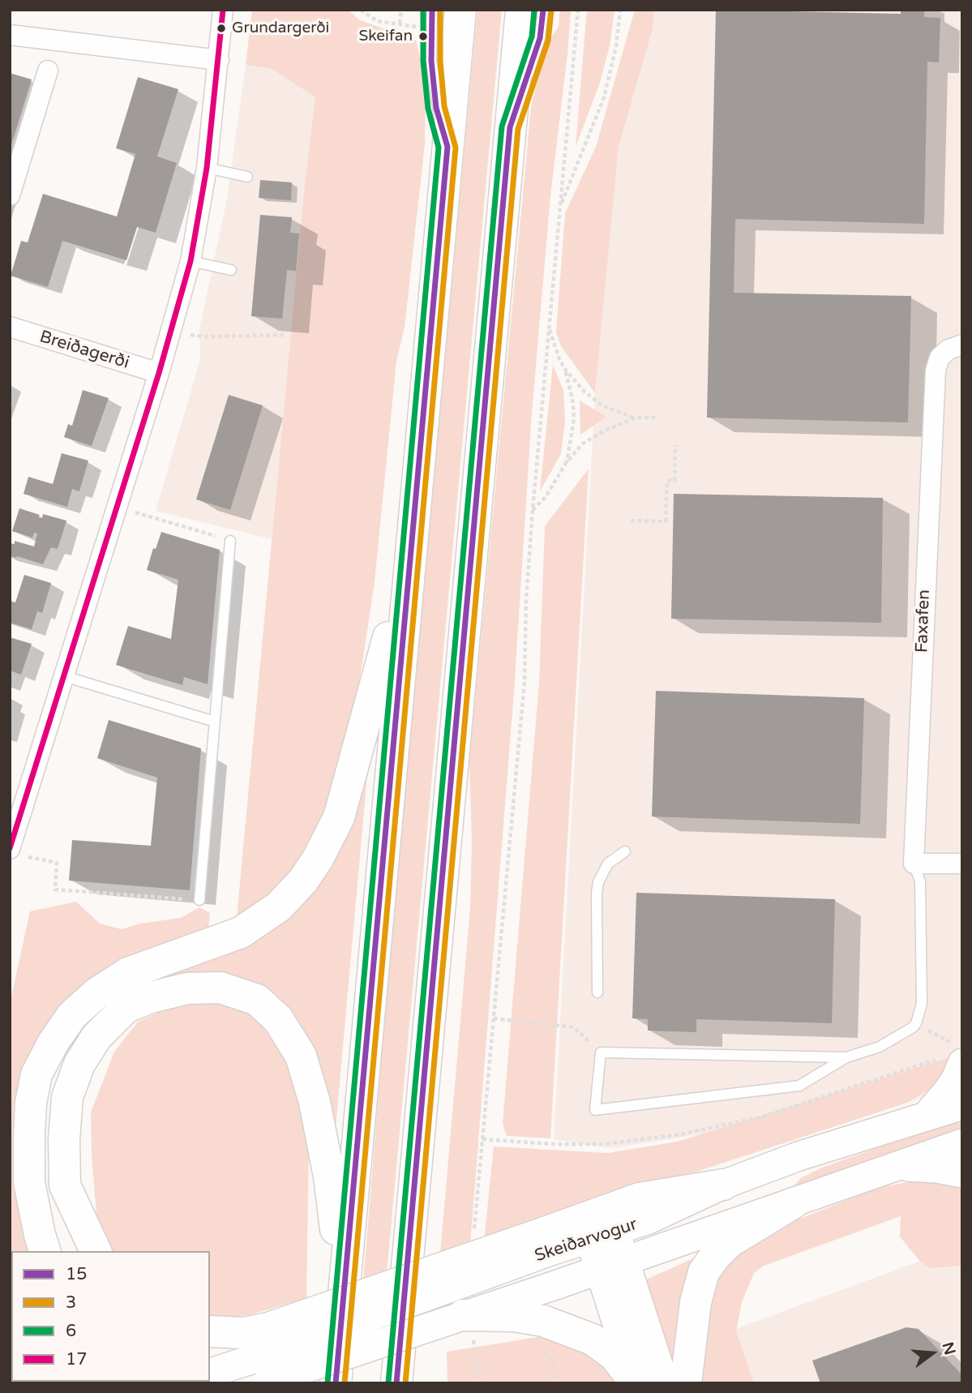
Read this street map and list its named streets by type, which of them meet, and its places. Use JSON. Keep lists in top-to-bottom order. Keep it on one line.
{"streets":{"main road":["Skeiðarvogur"],"street":["Breiðagerði","Faxafen"]},"places":["Grundargerði","Skeifan"],"lines":["transit line 15","transit line 3","transit line 6","transit line 17"],"legend":["15","3","6","17"],"north":"right"}
